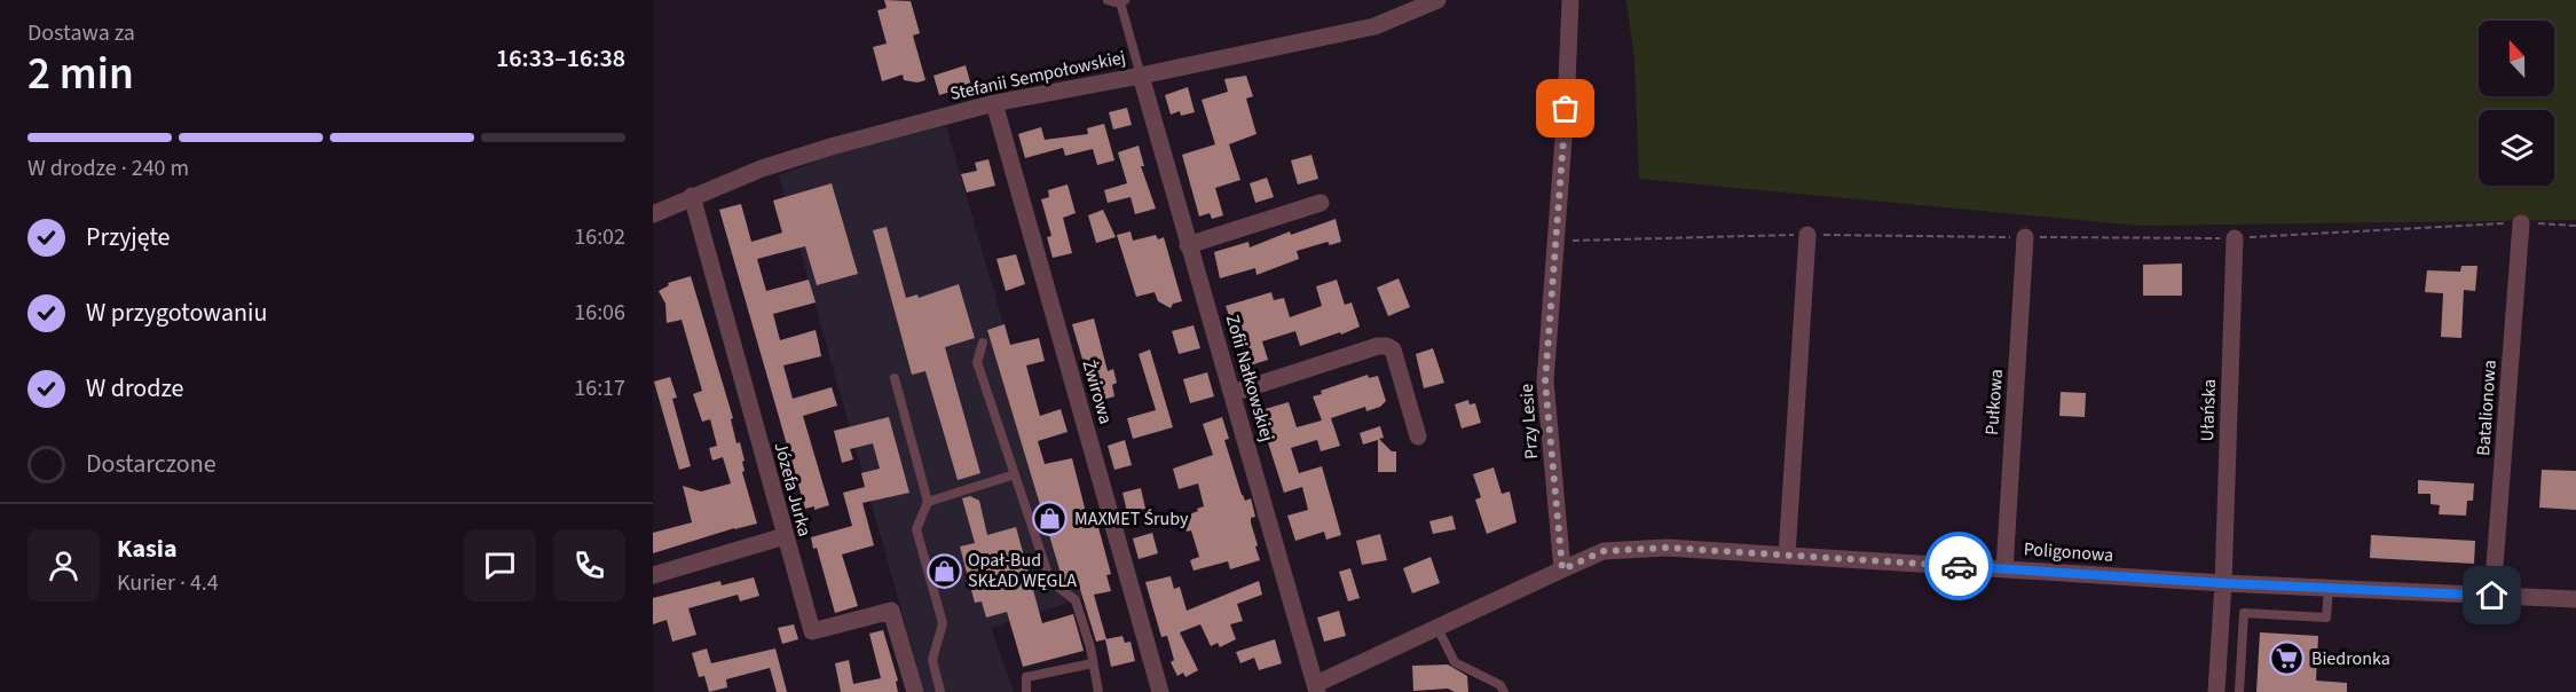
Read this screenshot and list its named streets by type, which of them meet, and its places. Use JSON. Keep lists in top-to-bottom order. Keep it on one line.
{"streets":{"street":["Stefanii Sempołowskiej","Zofii Nałkowskiej","Żwirowa","Pułkowa","Batalionowa","Ułańska","Przy Lesie","Józefa Jurka","Poligonowa"]},"crossings":[["Stefanii Sempołowskiej","Zofii Nałkowskiej"],["Stefanii Sempołowskiej","Żwirowa"],["Stefanii Sempołowskiej","Józefa Jurka"],["Pułkowa","Poligonowa"],["Batalionowa","Poligonowa"],["Ułańska","Poligonowa"],["Przy Lesie","Poligonowa"]],"places":{"shop":["MAXMET Śruby","Opał-Bud SKŁAD WĘGLA"],"supermarket":["Biedronka"]},"north":"top","page":{"heading":["2 min","Dostawa za","16:33–16:38"],"panel":["Kasia","Kurier · 4.4"],"bar":"W drodze · 240 m","list":[["Przyjęte","16:02"],["W przygotowaniu","16:06"],["W drodze","16:17"],"Dostarczone"]}}
